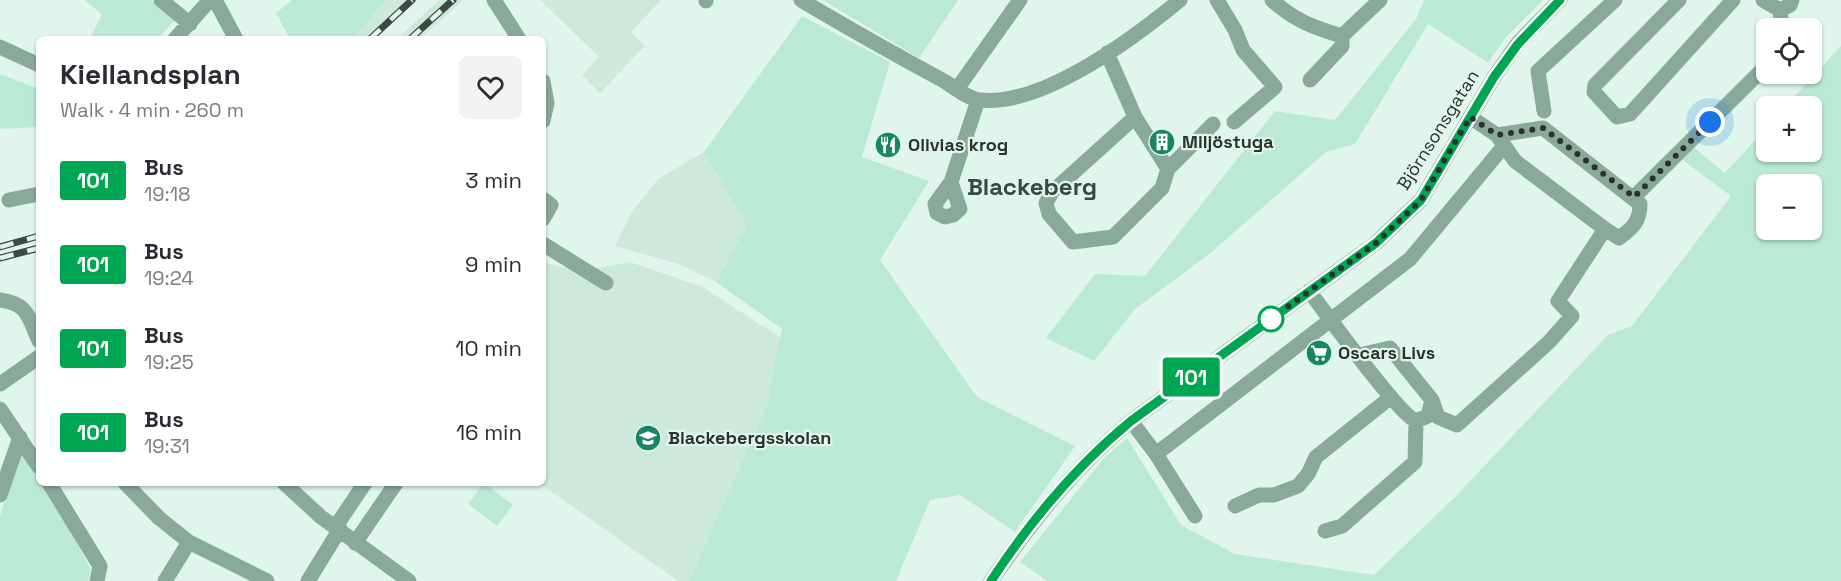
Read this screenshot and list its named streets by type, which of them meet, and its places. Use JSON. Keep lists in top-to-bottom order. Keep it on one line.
{"streets":{"street":["Björnsonsgatan"]},"districts":["Blackeberg"],"places":{"building":["Miljöstuga"],"restaurant":["Olivias krog"],"supermarket":["Oscars Livs"],"school or university":["Blackebergsskolan"]},"lines":["bus line 101"],"page":{"on_map":"101","map_buttons":["+","−"],"heading":["Kiellandsplan","Walk · 4 min · 260 m"],"list":[{"mark":"101","name":"Bus","note":"19:18","value":"3 min"},{"mark":"101","name":"Bus","note":"19:24","value":"9 min"},{"mark":"101","name":"Bus","note":"19:25","value":"10 min"},{"mark":"101","name":"Bus","note":"19:31","value":"16 min"}]}}
